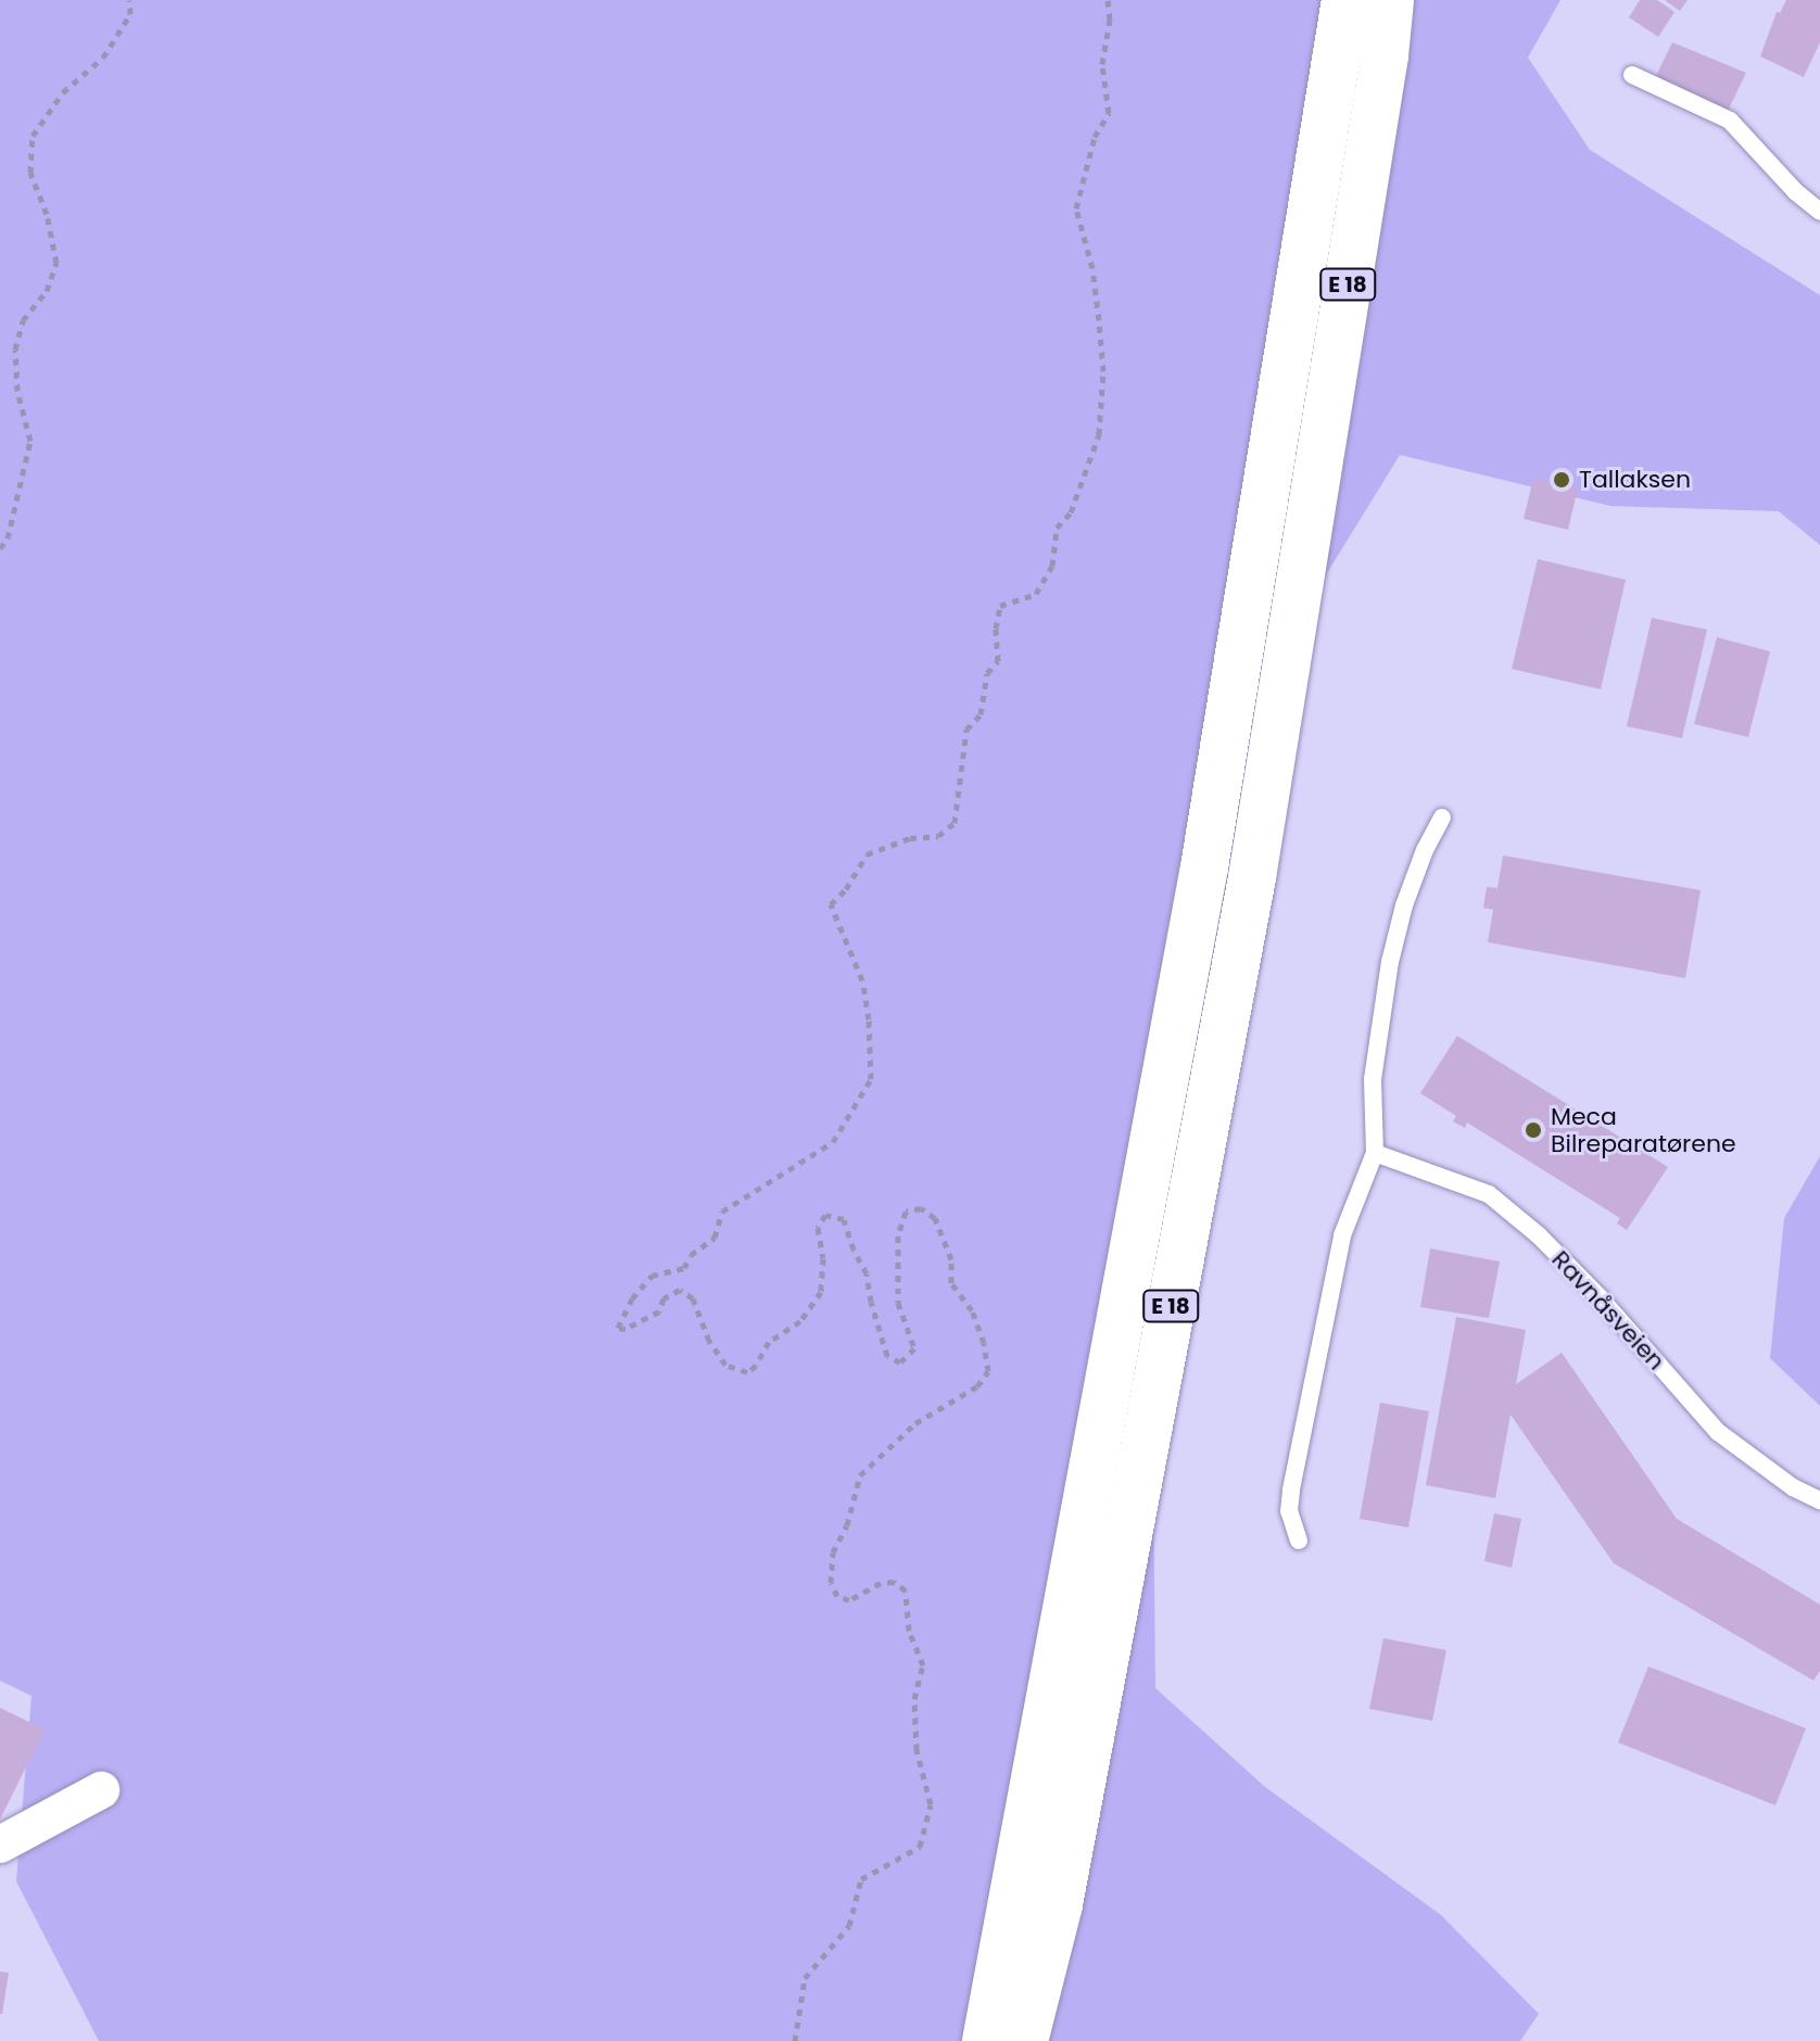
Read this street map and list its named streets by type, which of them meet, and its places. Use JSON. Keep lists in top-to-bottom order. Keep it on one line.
{"streets":{"highway":["E 18"],"lane":["Ravnåsveien"]},"places":["Tallaksen","Meca Bilreparatørene"]}
